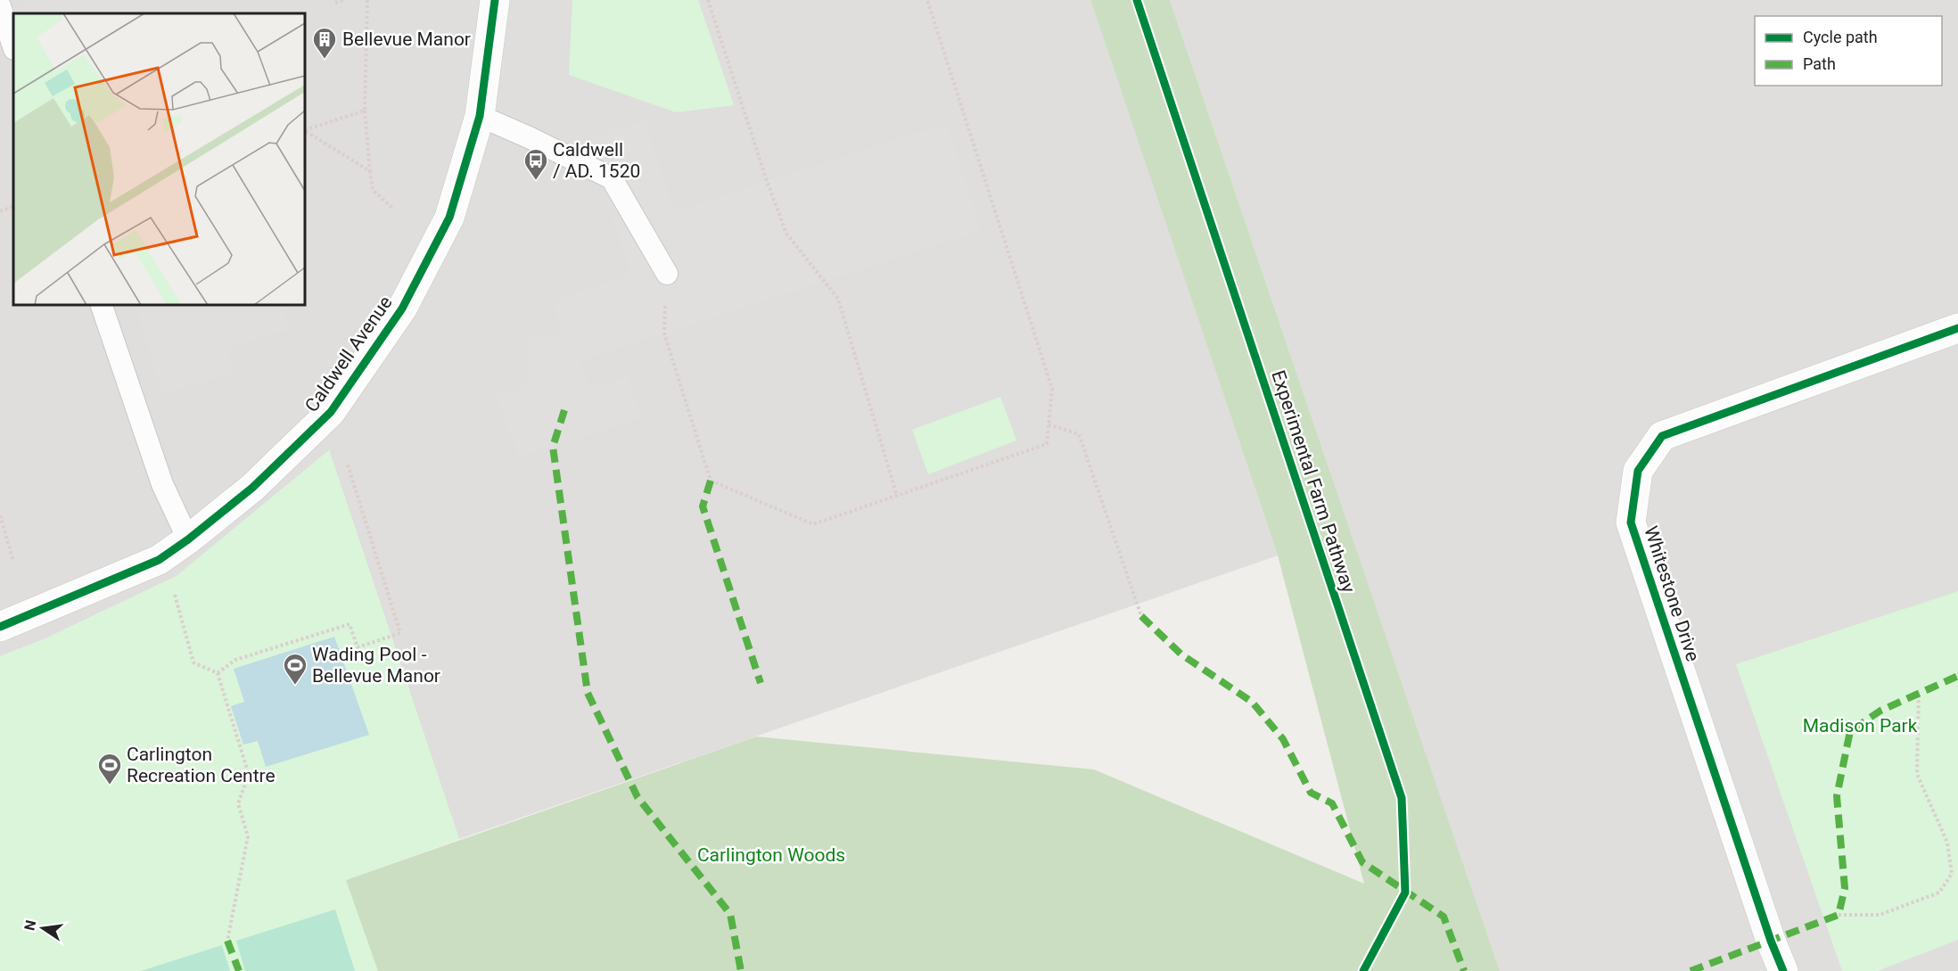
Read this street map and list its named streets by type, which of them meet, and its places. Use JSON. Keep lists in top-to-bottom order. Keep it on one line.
{"streets":{"street":["Caldwell Avenue","Whitestone Drive"],"cycle path":["Experimental Farm Pathway"]},"parks":["Madison Park","Carlington Woods"],"places":{"building":["Bellevue Manor"],"bus stop":["Caldwell / AD. 1520"],"sports":["Wading Pool - Bellevue Manor","Carlington Recreation Centre"]},"legend":["Cycle path","Path"],"north":"left"}
